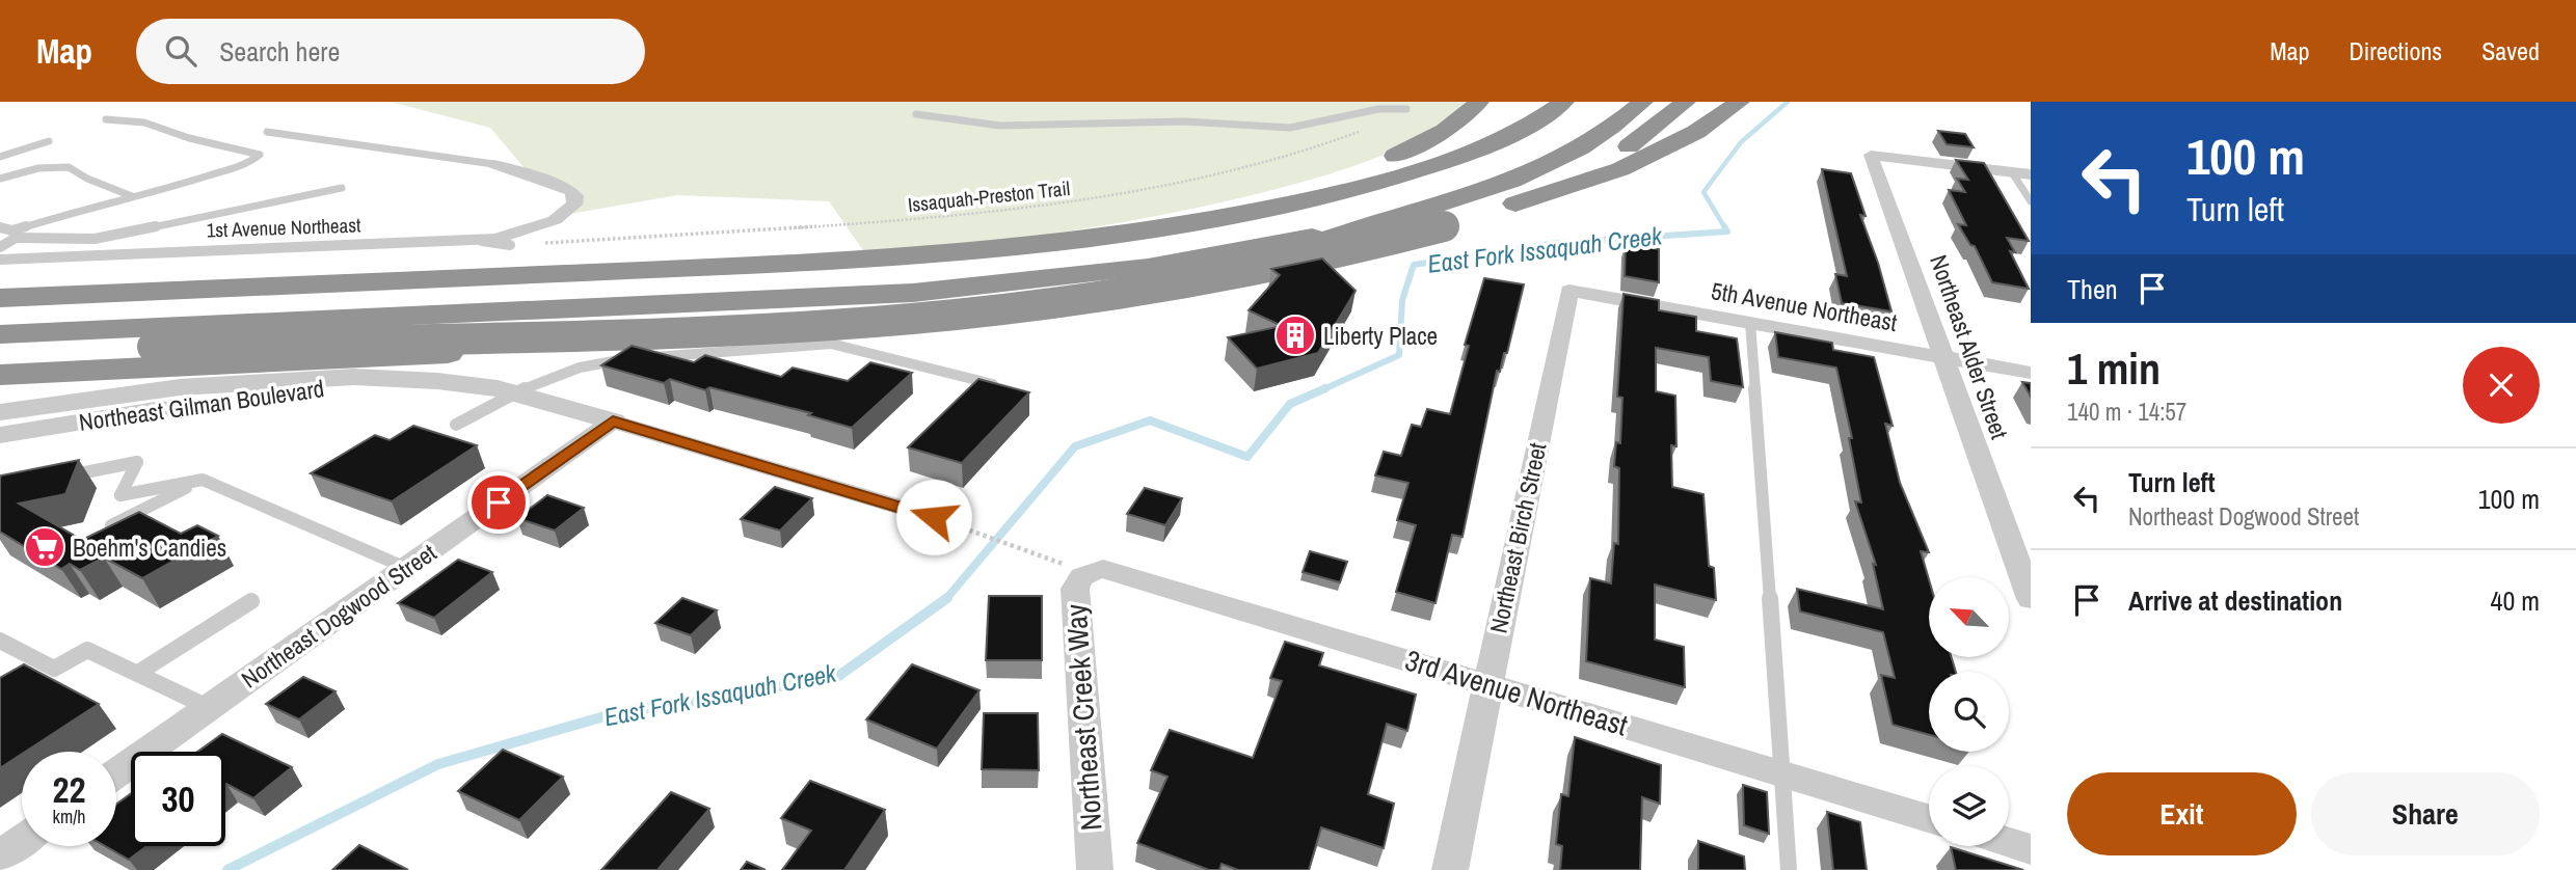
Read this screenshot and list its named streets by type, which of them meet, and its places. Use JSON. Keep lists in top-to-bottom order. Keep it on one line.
{"streets":{"street":["1st Avenue Northeast","5th Avenue Northeast","Northeast Alder Street","Northeast Gilman Boulevard","Northeast Birch Street","Northeast Dogwood Street","3rd Avenue Northeast","Northeast Creek Way"],"path":["Issaquah-Preston Trail"]},"crossings":[["5th Avenue Northeast","Northeast Alder Street"],["5th Avenue Northeast","Northeast Birch Street"],["Northeast Gilman Boulevard","Northeast Dogwood Street"],["Northeast Birch Street","3rd Avenue Northeast"],["3rd Avenue Northeast","Northeast Creek Way"]],"water":["East Fork Issaquah Creek"],"places":{"building":["Liberty Place"],"supermarket":["Boehm's Candies"]},"north":"top left","page":{"header":"Map","search":"Search here","nav":["Map","Directions","Saved"],"turn":["100 m","Turn left"],"then":"Then","heading":["1 min","140 m · 14:57"],"list":[{"name":"Turn left","note":"Northeast Dogwood Street","value":"100 m"},{"name":"Arrive at destination","value":"40 m"}],"speed":"22 km/h","limit":"30","buttons":["Exit","Share"]}}
